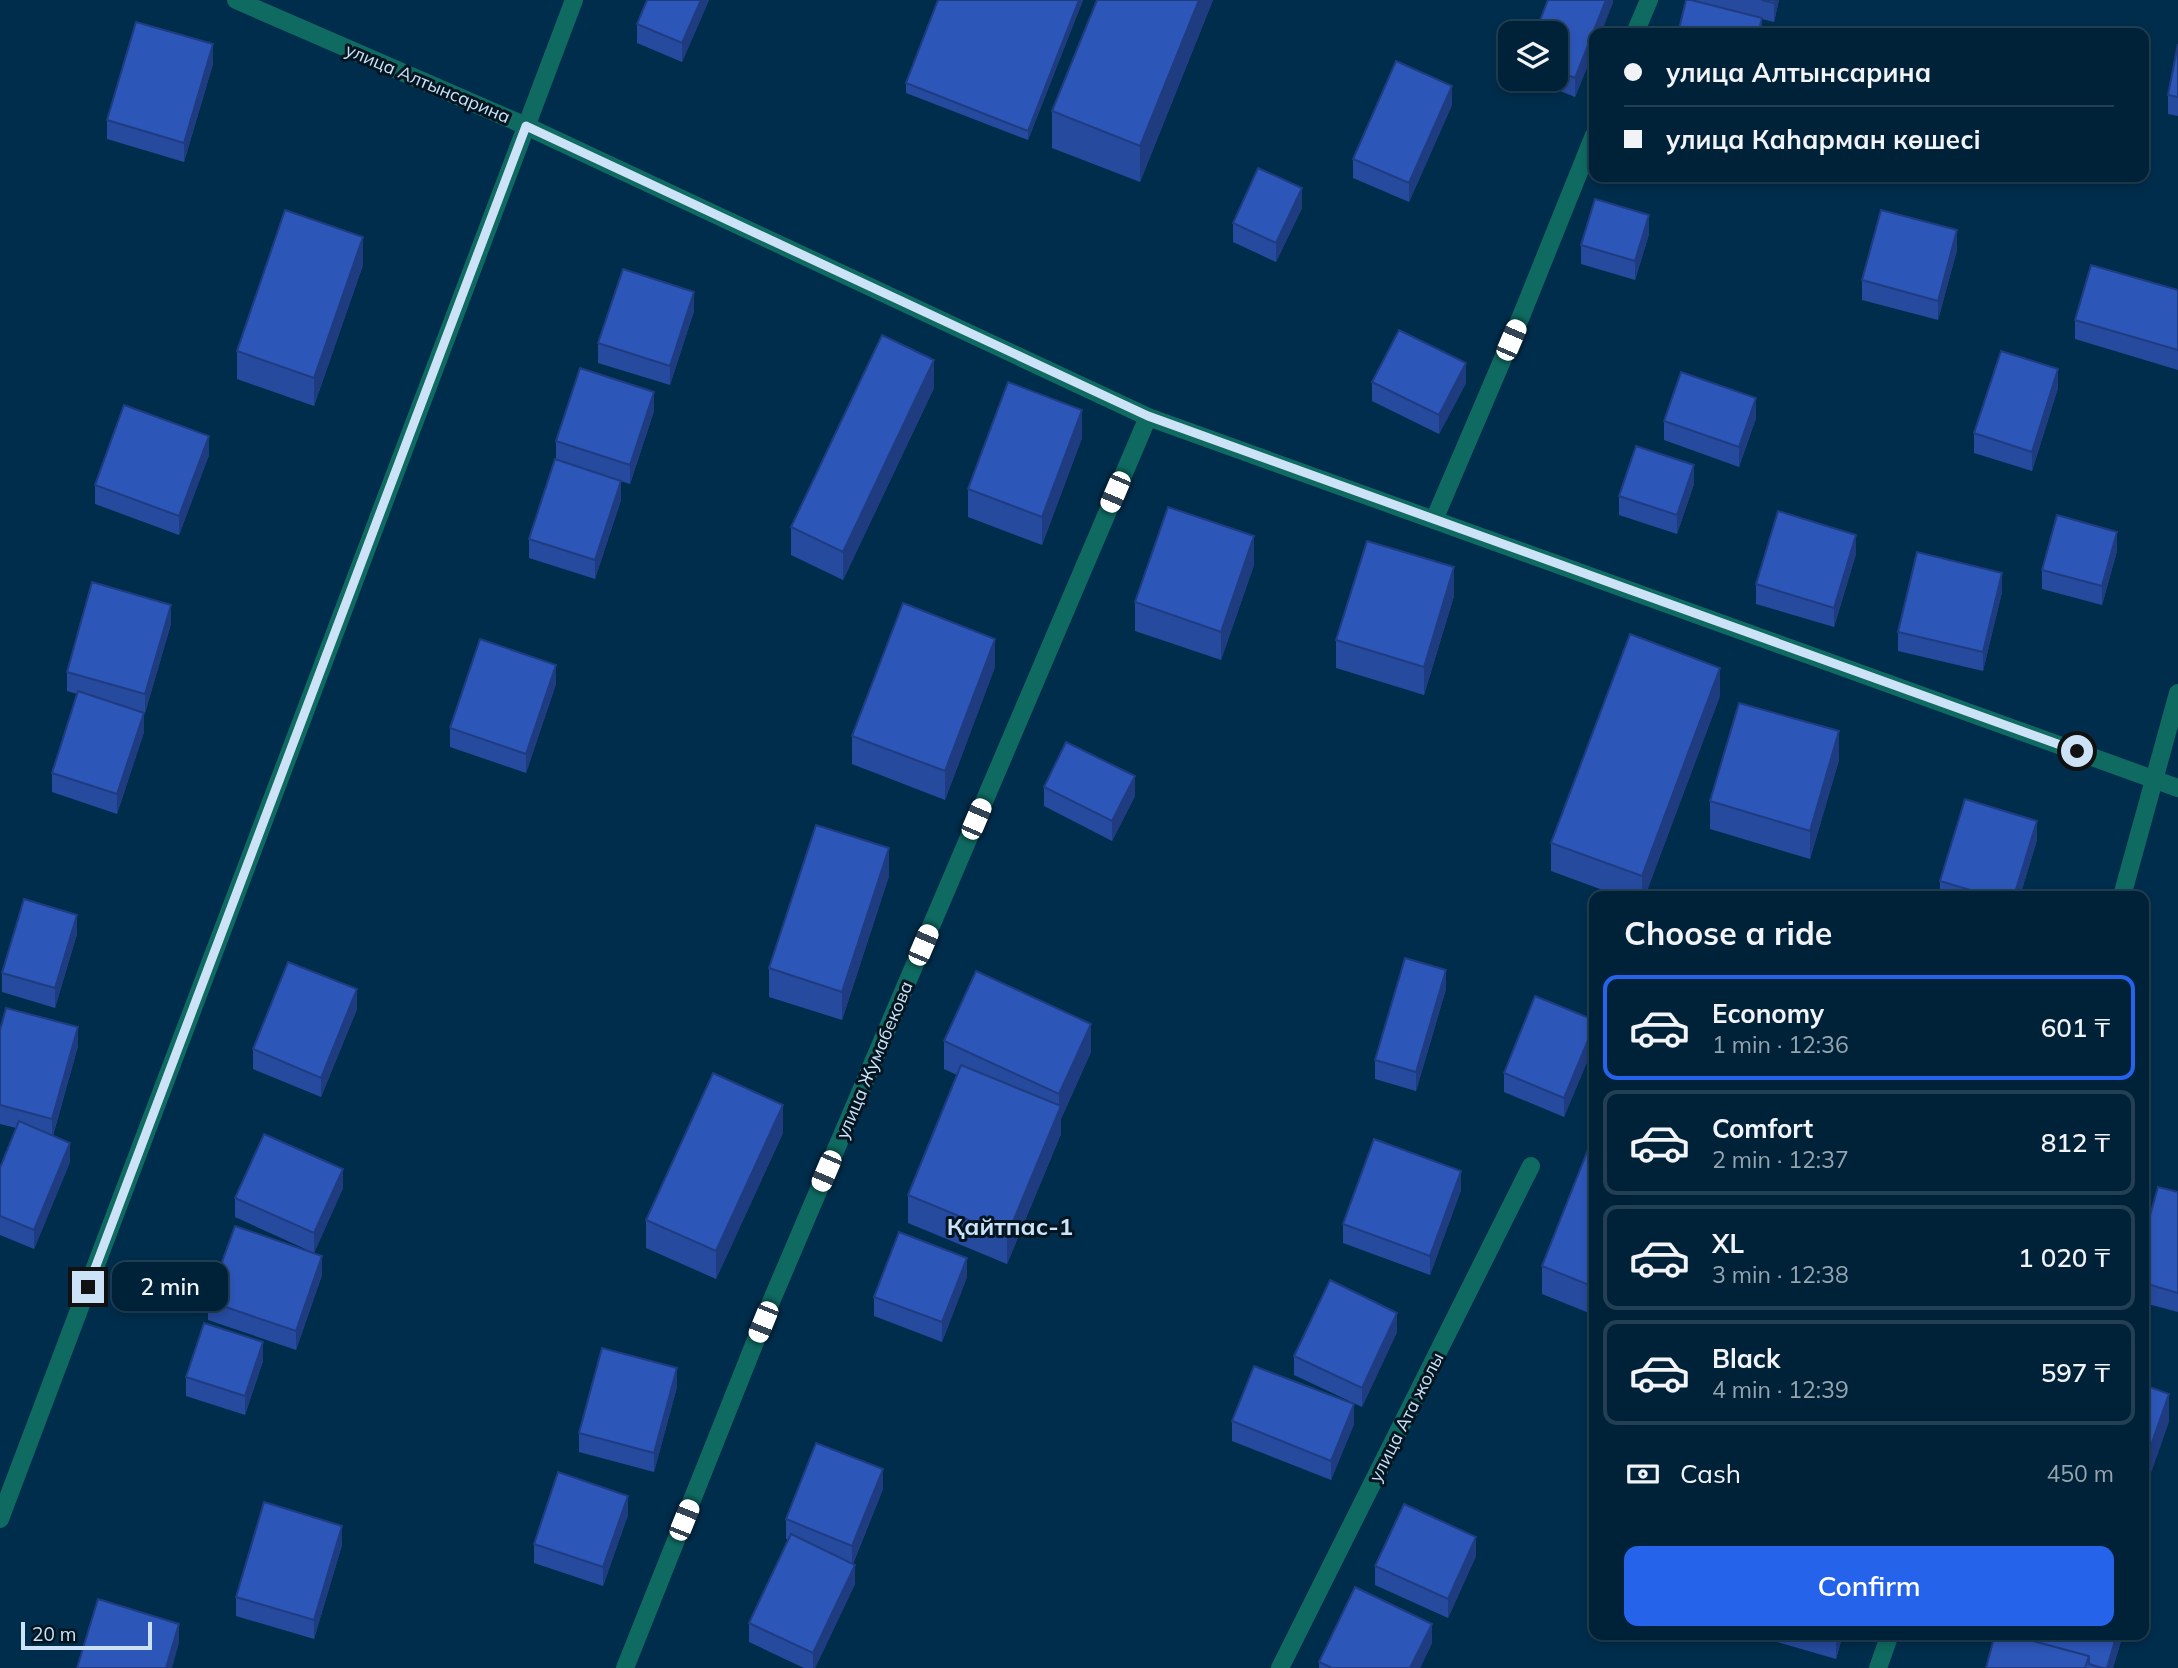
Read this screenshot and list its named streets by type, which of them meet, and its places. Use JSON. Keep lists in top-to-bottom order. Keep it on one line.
{"streets":{"street":["улица Алтынсарина","улица Жумабекова","улица Ата жолы"]},"crossings":[["улица Алтынсарина","улица Жумабекова"]],"districts":["Қайтпас-1"],"scale_bar":"20 m","page":{"banner":["улица Алтынсарина","улица Каһарман көшесі"],"heading":"Choose a ride","list":[{"name":"Economy","note":"1 min · 12:36","value":"601 ₸"},{"name":"Comfort","note":"2 min · 12:37","value":"812 ₸"},{"name":"XL","note":"3 min · 12:38","value":"1 020 ₸"},{"name":"Black","note":"4 min · 12:39","value":"597 ₸"}],"bubble":"2 min","pay":["Cash","450 m"],"buttons":"Confirm","scale":"20 m"}}
